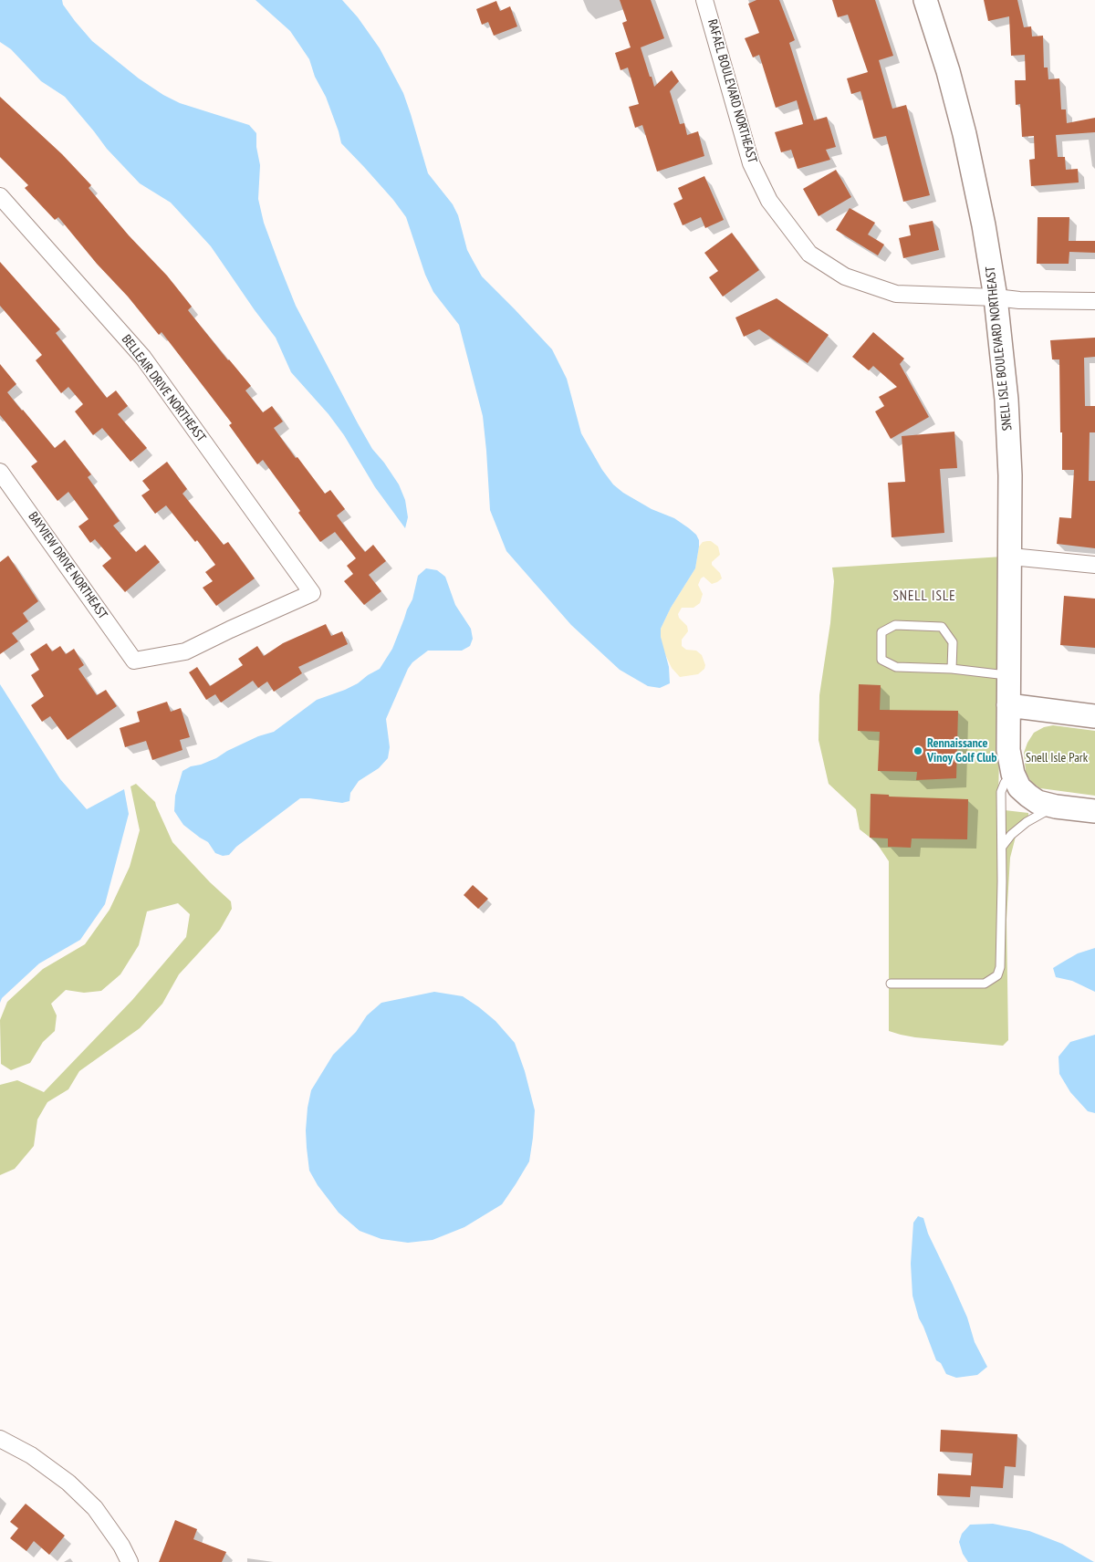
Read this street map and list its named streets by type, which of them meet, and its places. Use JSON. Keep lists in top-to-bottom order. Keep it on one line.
{"streets":{"street":["RAFAEL BOULEVARD NORTHEAST","SNELL ISLE BOULEVARD NORTHEAST","BELLEAIR DRIVE NORTHEAST","BAYVIEW DRIVE NORTHEAST"]},"crossings":[["RAFAEL BOULEVARD NORTHEAST","SNELL ISLE BOULEVARD NORTHEAST"],["BELLEAIR DRIVE NORTHEAST","BAYVIEW DRIVE NORTHEAST"]],"districts":["SNELL ISLE"],"parks":["Snell Isle Park"],"places":["Rennaissance Vinoy Golf Club"]}
